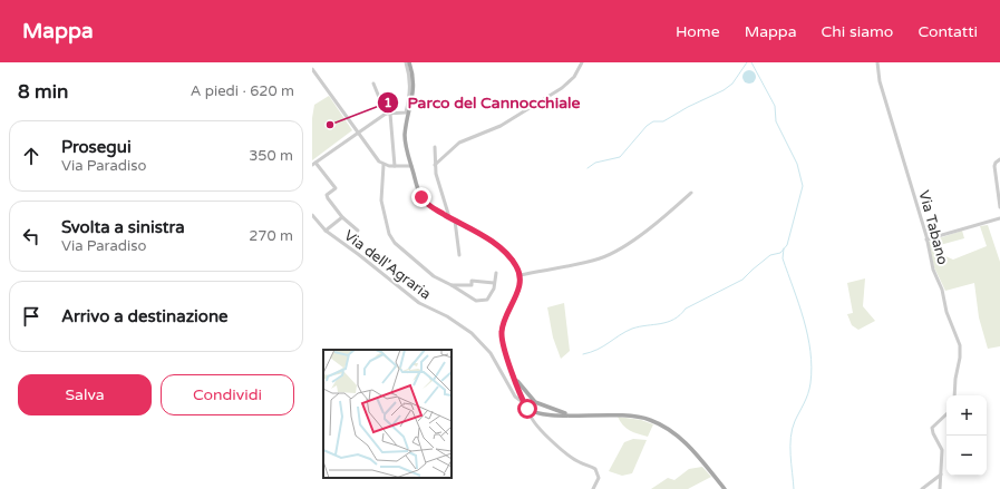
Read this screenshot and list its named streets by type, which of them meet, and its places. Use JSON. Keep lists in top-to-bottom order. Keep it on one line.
{"streets":{"street":["Via Tabano","Via dell'Agraria"]},"places":["Parco del Cannocchiale"],"page":{"header":"Mappa","nav":["Home","Mappa","Chi siamo","Contatti"],"heading":["8 min","A piedi · 620 m"],"list":[["Prosegui","Via Paradiso","350 m"],["Svolta a sinistra","Via Paradiso","270 m"],"Arrivo a destinazione"],"buttons":["Salva","Condividi"],"map_buttons":["+","−"]}}
